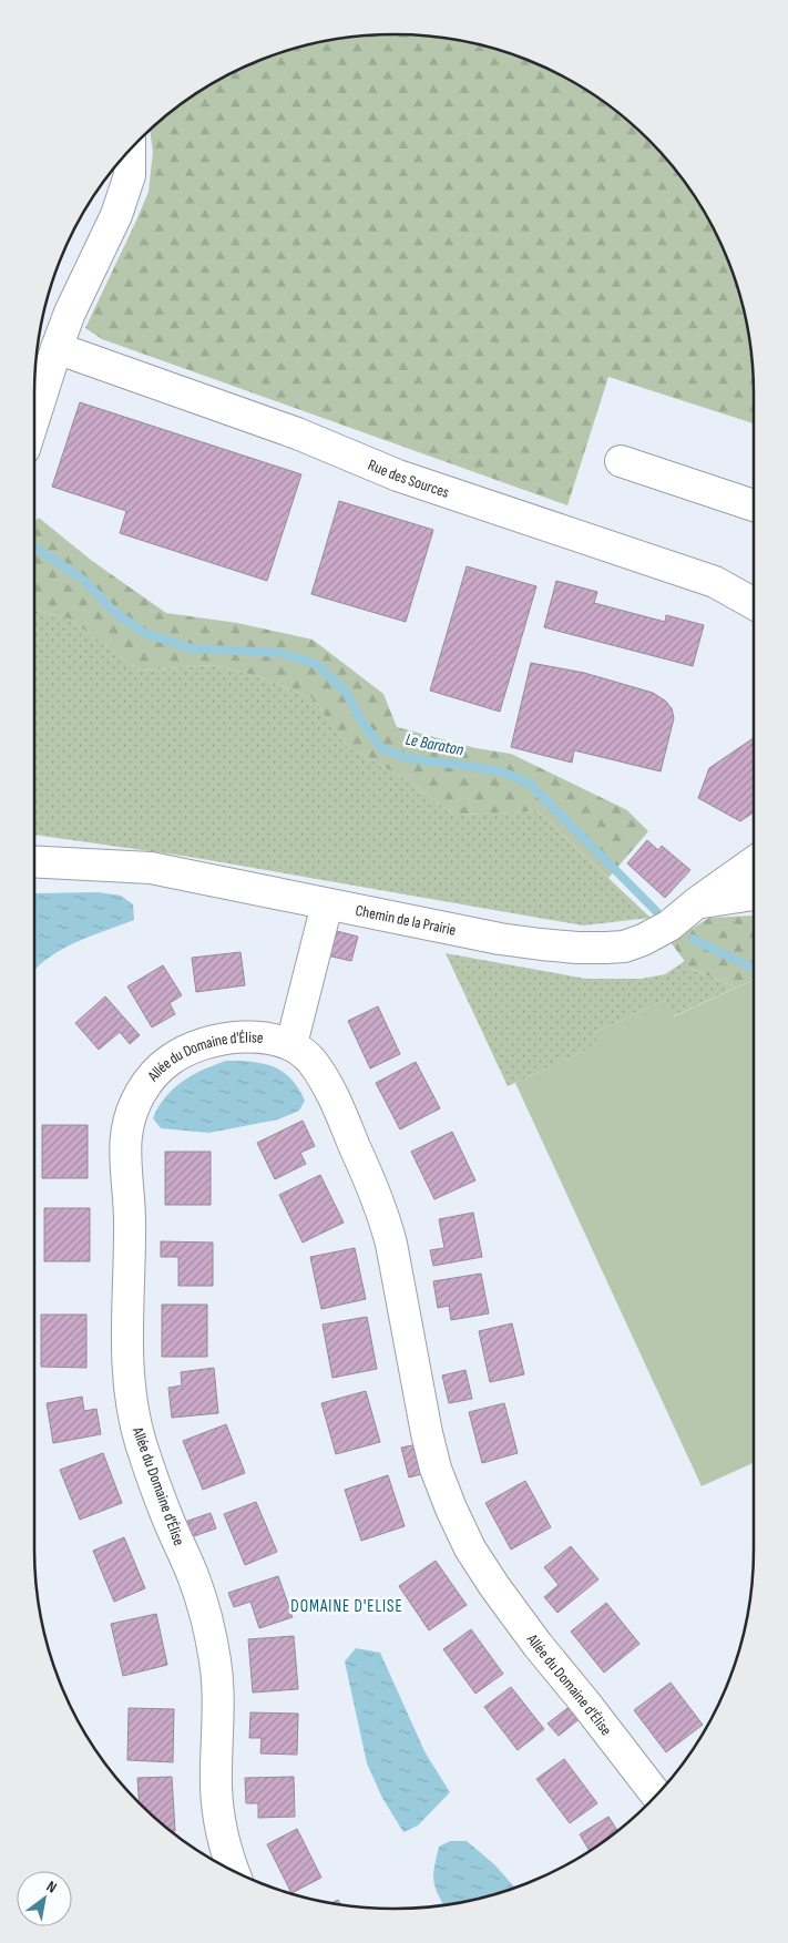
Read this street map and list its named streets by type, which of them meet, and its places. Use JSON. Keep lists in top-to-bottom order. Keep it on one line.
{"streets":{"street":["Rue des Sources","Chemin de la Prairie","Allée du Domaine d'Élise"]},"crossings":[["Chemin de la Prairie","Allée du Domaine d'Élise"]],"districts":["DOMAINE D'ELISE"],"water":["Le Baraton"],"north":"top right"}
